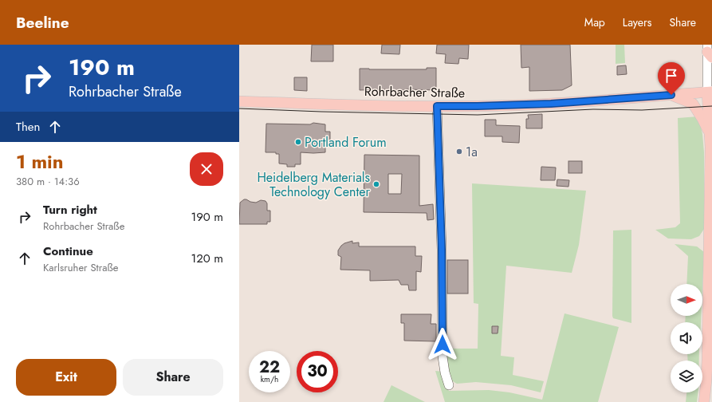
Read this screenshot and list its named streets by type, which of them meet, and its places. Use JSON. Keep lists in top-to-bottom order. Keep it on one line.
{"streets":{"main road":["Rohrbacher Straße"]},"places":["Portland Forum","1a","Heidelberg Materials Technology Center"],"north":"right","page":{"header":"Beeline","nav":["Map","Layers","Share"],"turn":["190 m","Rohrbacher Straße"],"then":"Then","heading":["1 min","380 m · 14:36"],"list":[{"name":"Turn right","note":"Rohrbacher Straße","value":"190 m"},{"name":"Continue","note":"Karlsruher Straße","value":"120 m"}],"speed":"22 km/h","limit":"30","buttons":["Exit","Share"]}}
